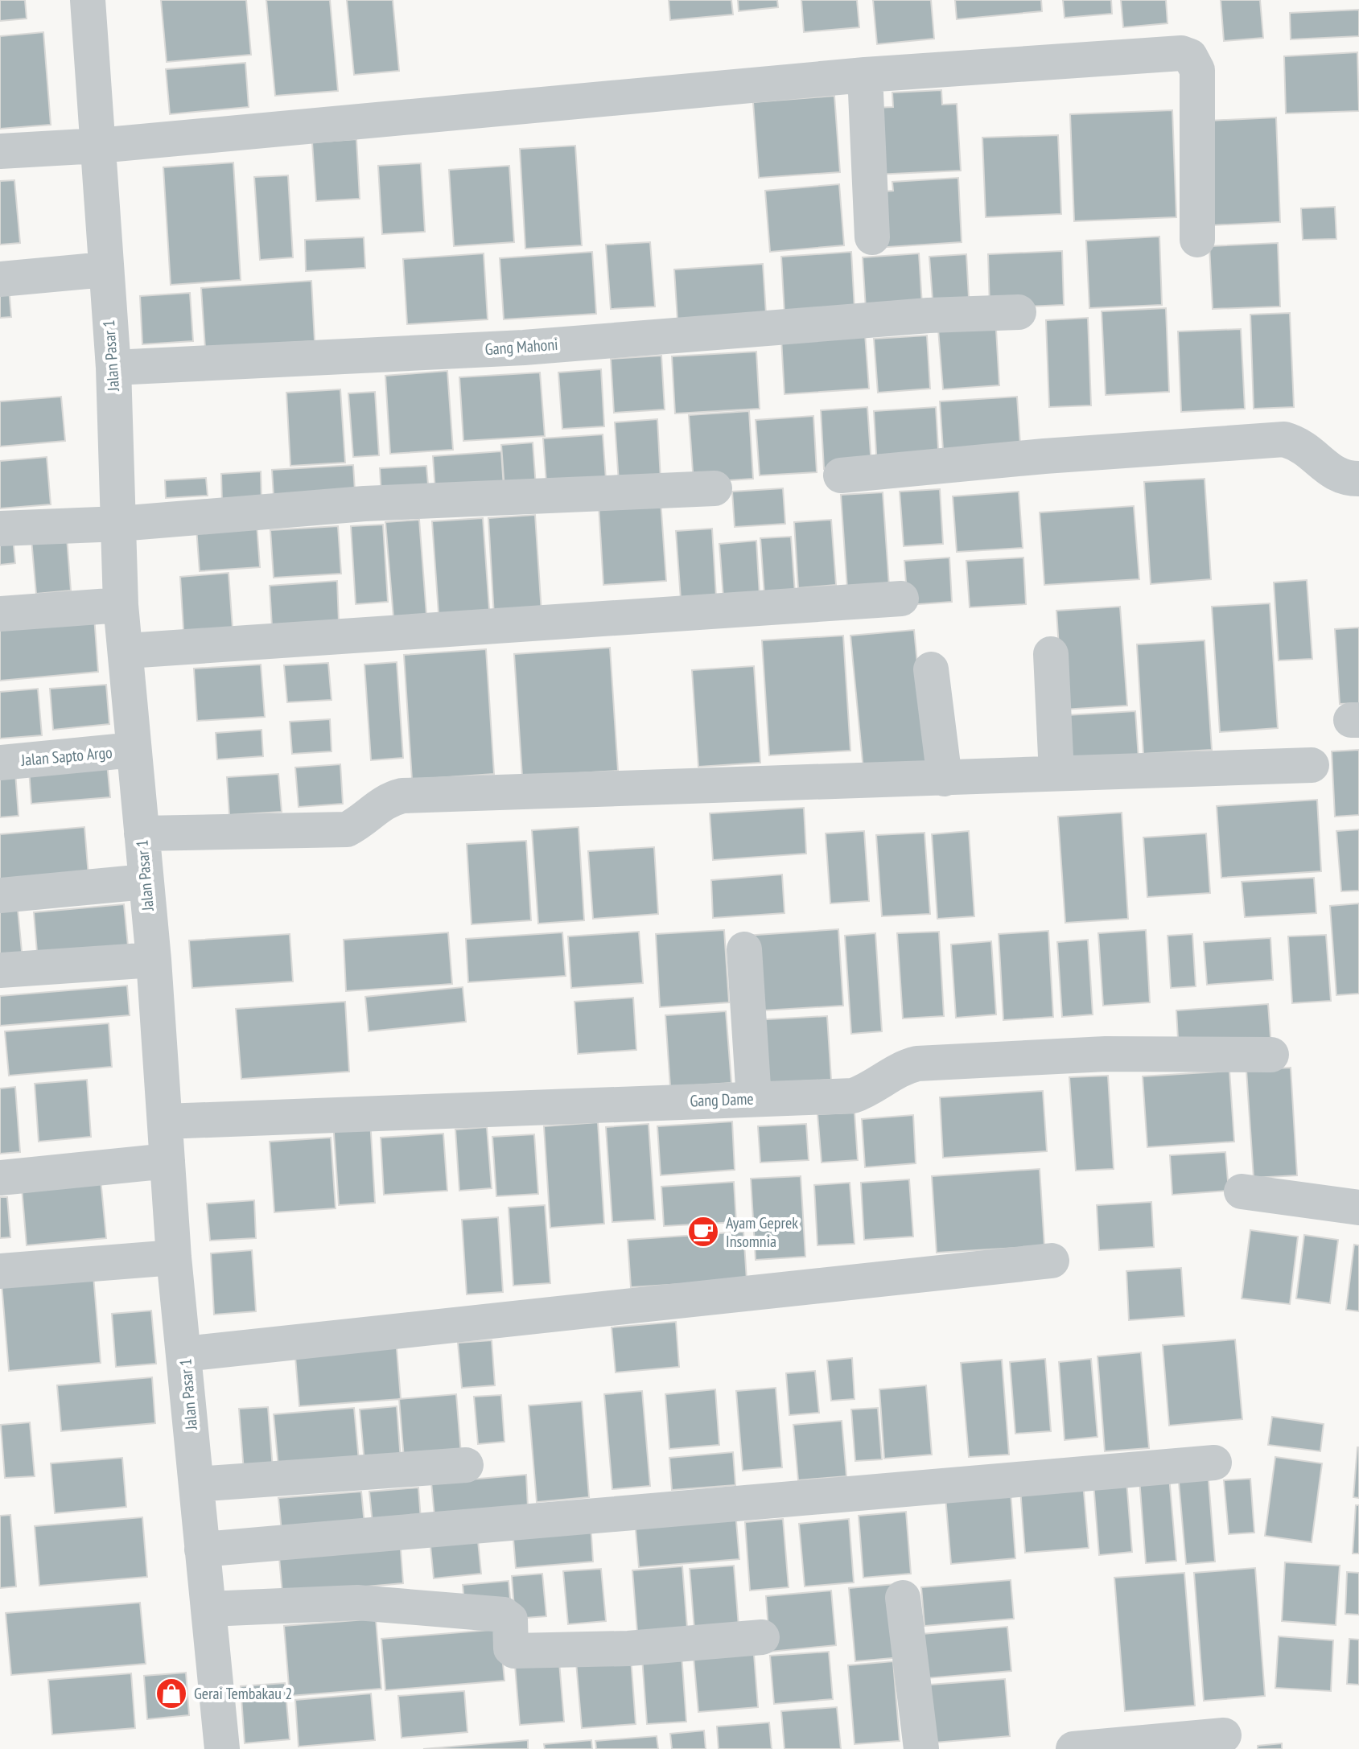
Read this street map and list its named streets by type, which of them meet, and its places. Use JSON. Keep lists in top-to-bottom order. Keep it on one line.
{"streets":{"street":["Gang Mahoni","Jalan Pasar 1","Jalan Sapto Argo","Gang Dame"]},"crossings":[["Gang Mahoni","Jalan Pasar 1"],["Jalan Pasar 1","Jalan Sapto Argo"],["Jalan Pasar 1","Gang Dame"]],"places":{"cafe":["Ayam Geprek Insomnia"],"shop":["Gerai Tembakau 2"]}}
